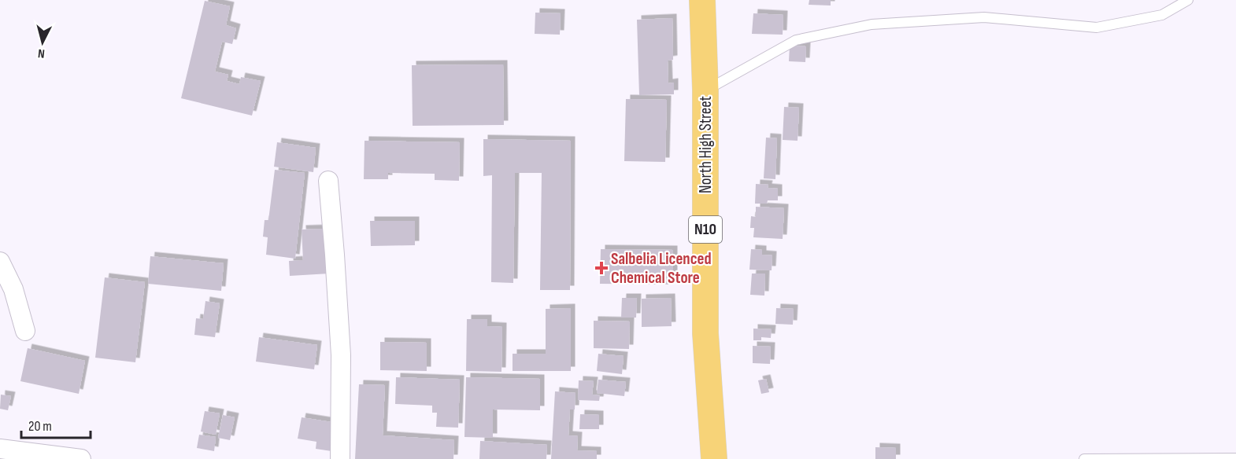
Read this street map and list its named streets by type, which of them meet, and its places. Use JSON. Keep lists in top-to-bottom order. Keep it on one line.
{"streets":{"highway":["North High Street","N10"]},"places":{"health":["Salbelia Licenced Chemical Store"]},"scale_bar":"20 m","north":"bottom"}
